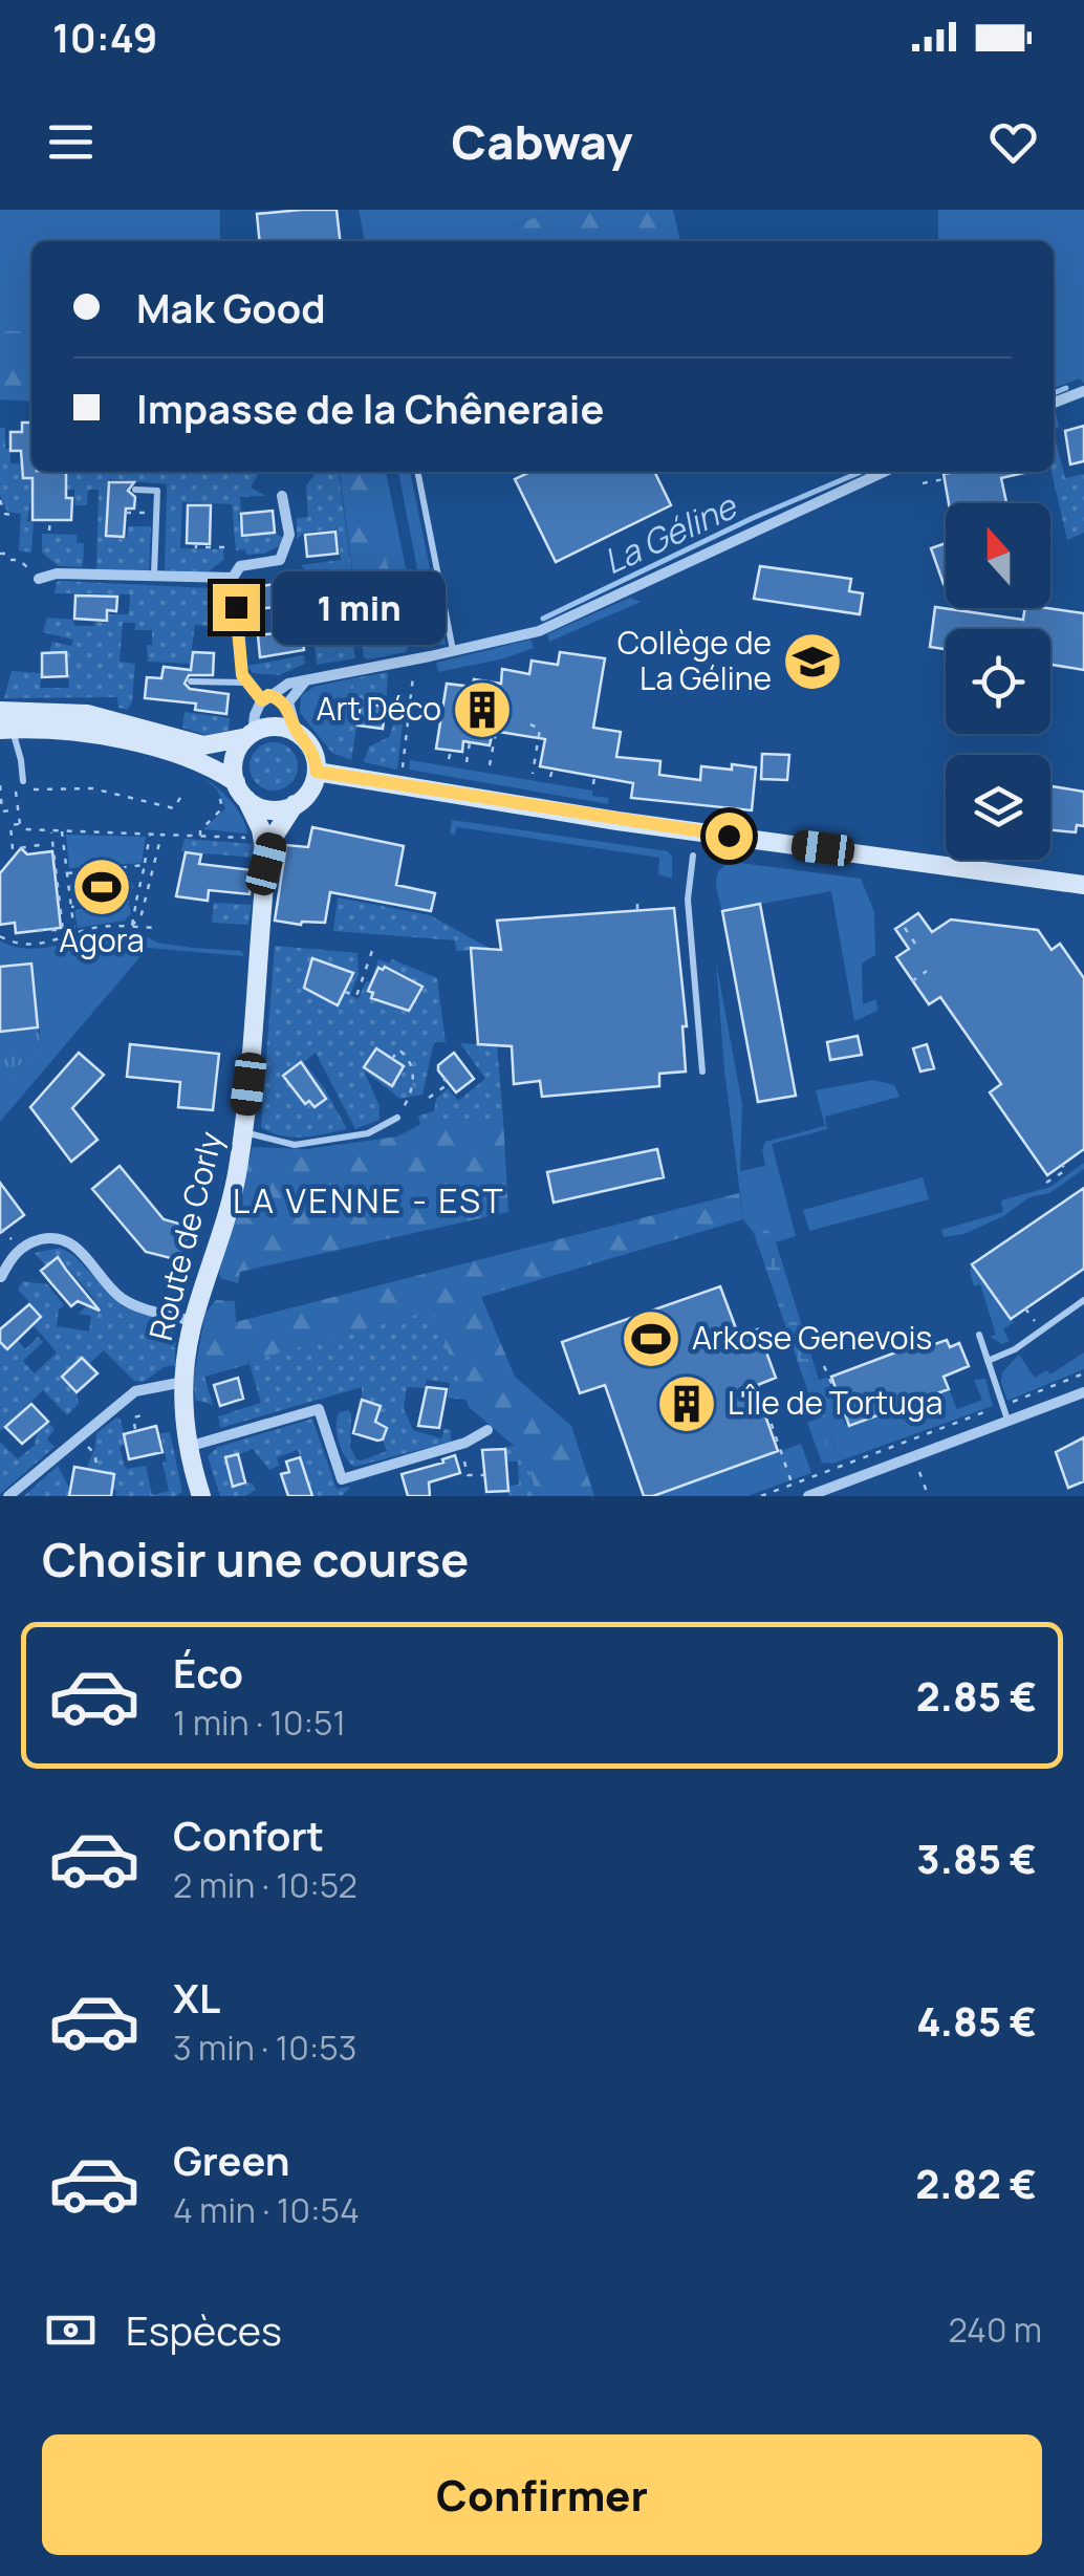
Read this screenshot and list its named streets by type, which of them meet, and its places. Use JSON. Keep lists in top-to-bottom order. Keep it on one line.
{"streets":{"main road":["Route de Corly"]},"districts":["LA VENNE - EST"],"water":["La Géline"],"places":{"school or university":["Collège de La Géline"],"building":["Art Déco","L'Île de Tortuga"],"sports":["Agora","Arkose Genevois"]},"north":"top","page":{"status":"10:49","header":"Cabway","banner":["Mak Good","Impasse de la Chêneraie"],"bubble":"1 min","heading":"Choisir une course","list":[{"name":"Éco","note":"1 min · 10:51","value":"2.85 €"},{"name":"Confort","note":"2 min · 10:52","value":"3.85 €"},{"name":"XL","note":"3 min · 10:53","value":"4.85 €"},{"name":"Green","note":"4 min · 10:54","value":"2.82 €"}],"pay":["Espèces","240 m"],"buttons":"Confirmer"}}
